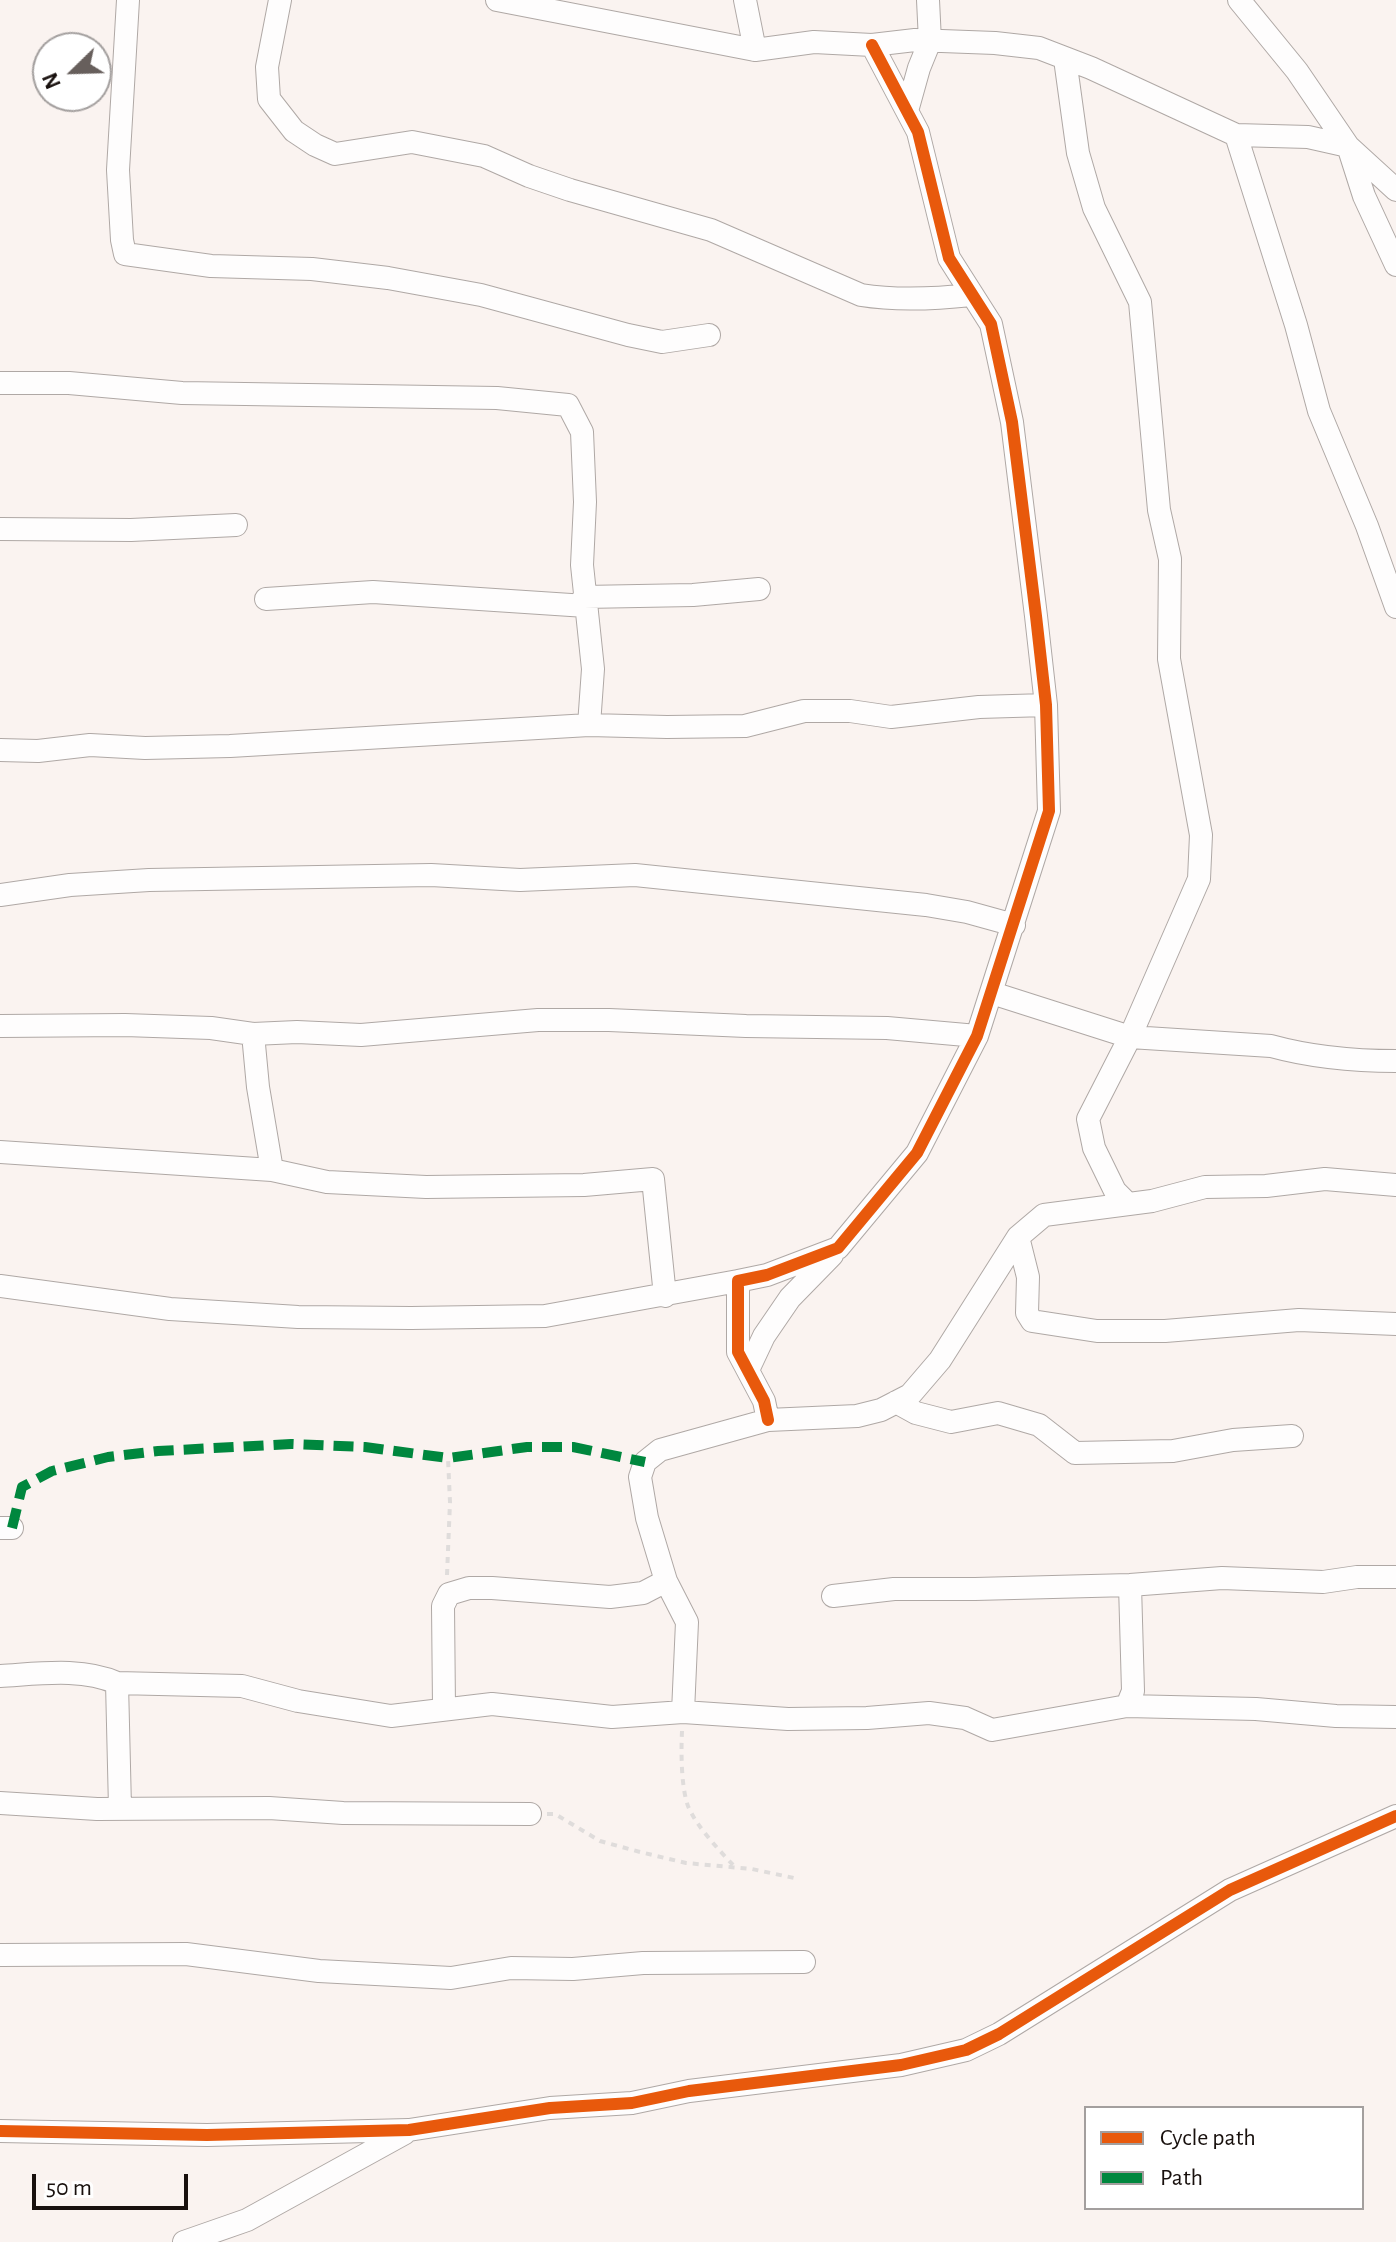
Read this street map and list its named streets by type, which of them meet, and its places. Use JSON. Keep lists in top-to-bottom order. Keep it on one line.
{"legend":["Cycle path","Path"],"scale_bar":"50 m","north":"bottom left"}
